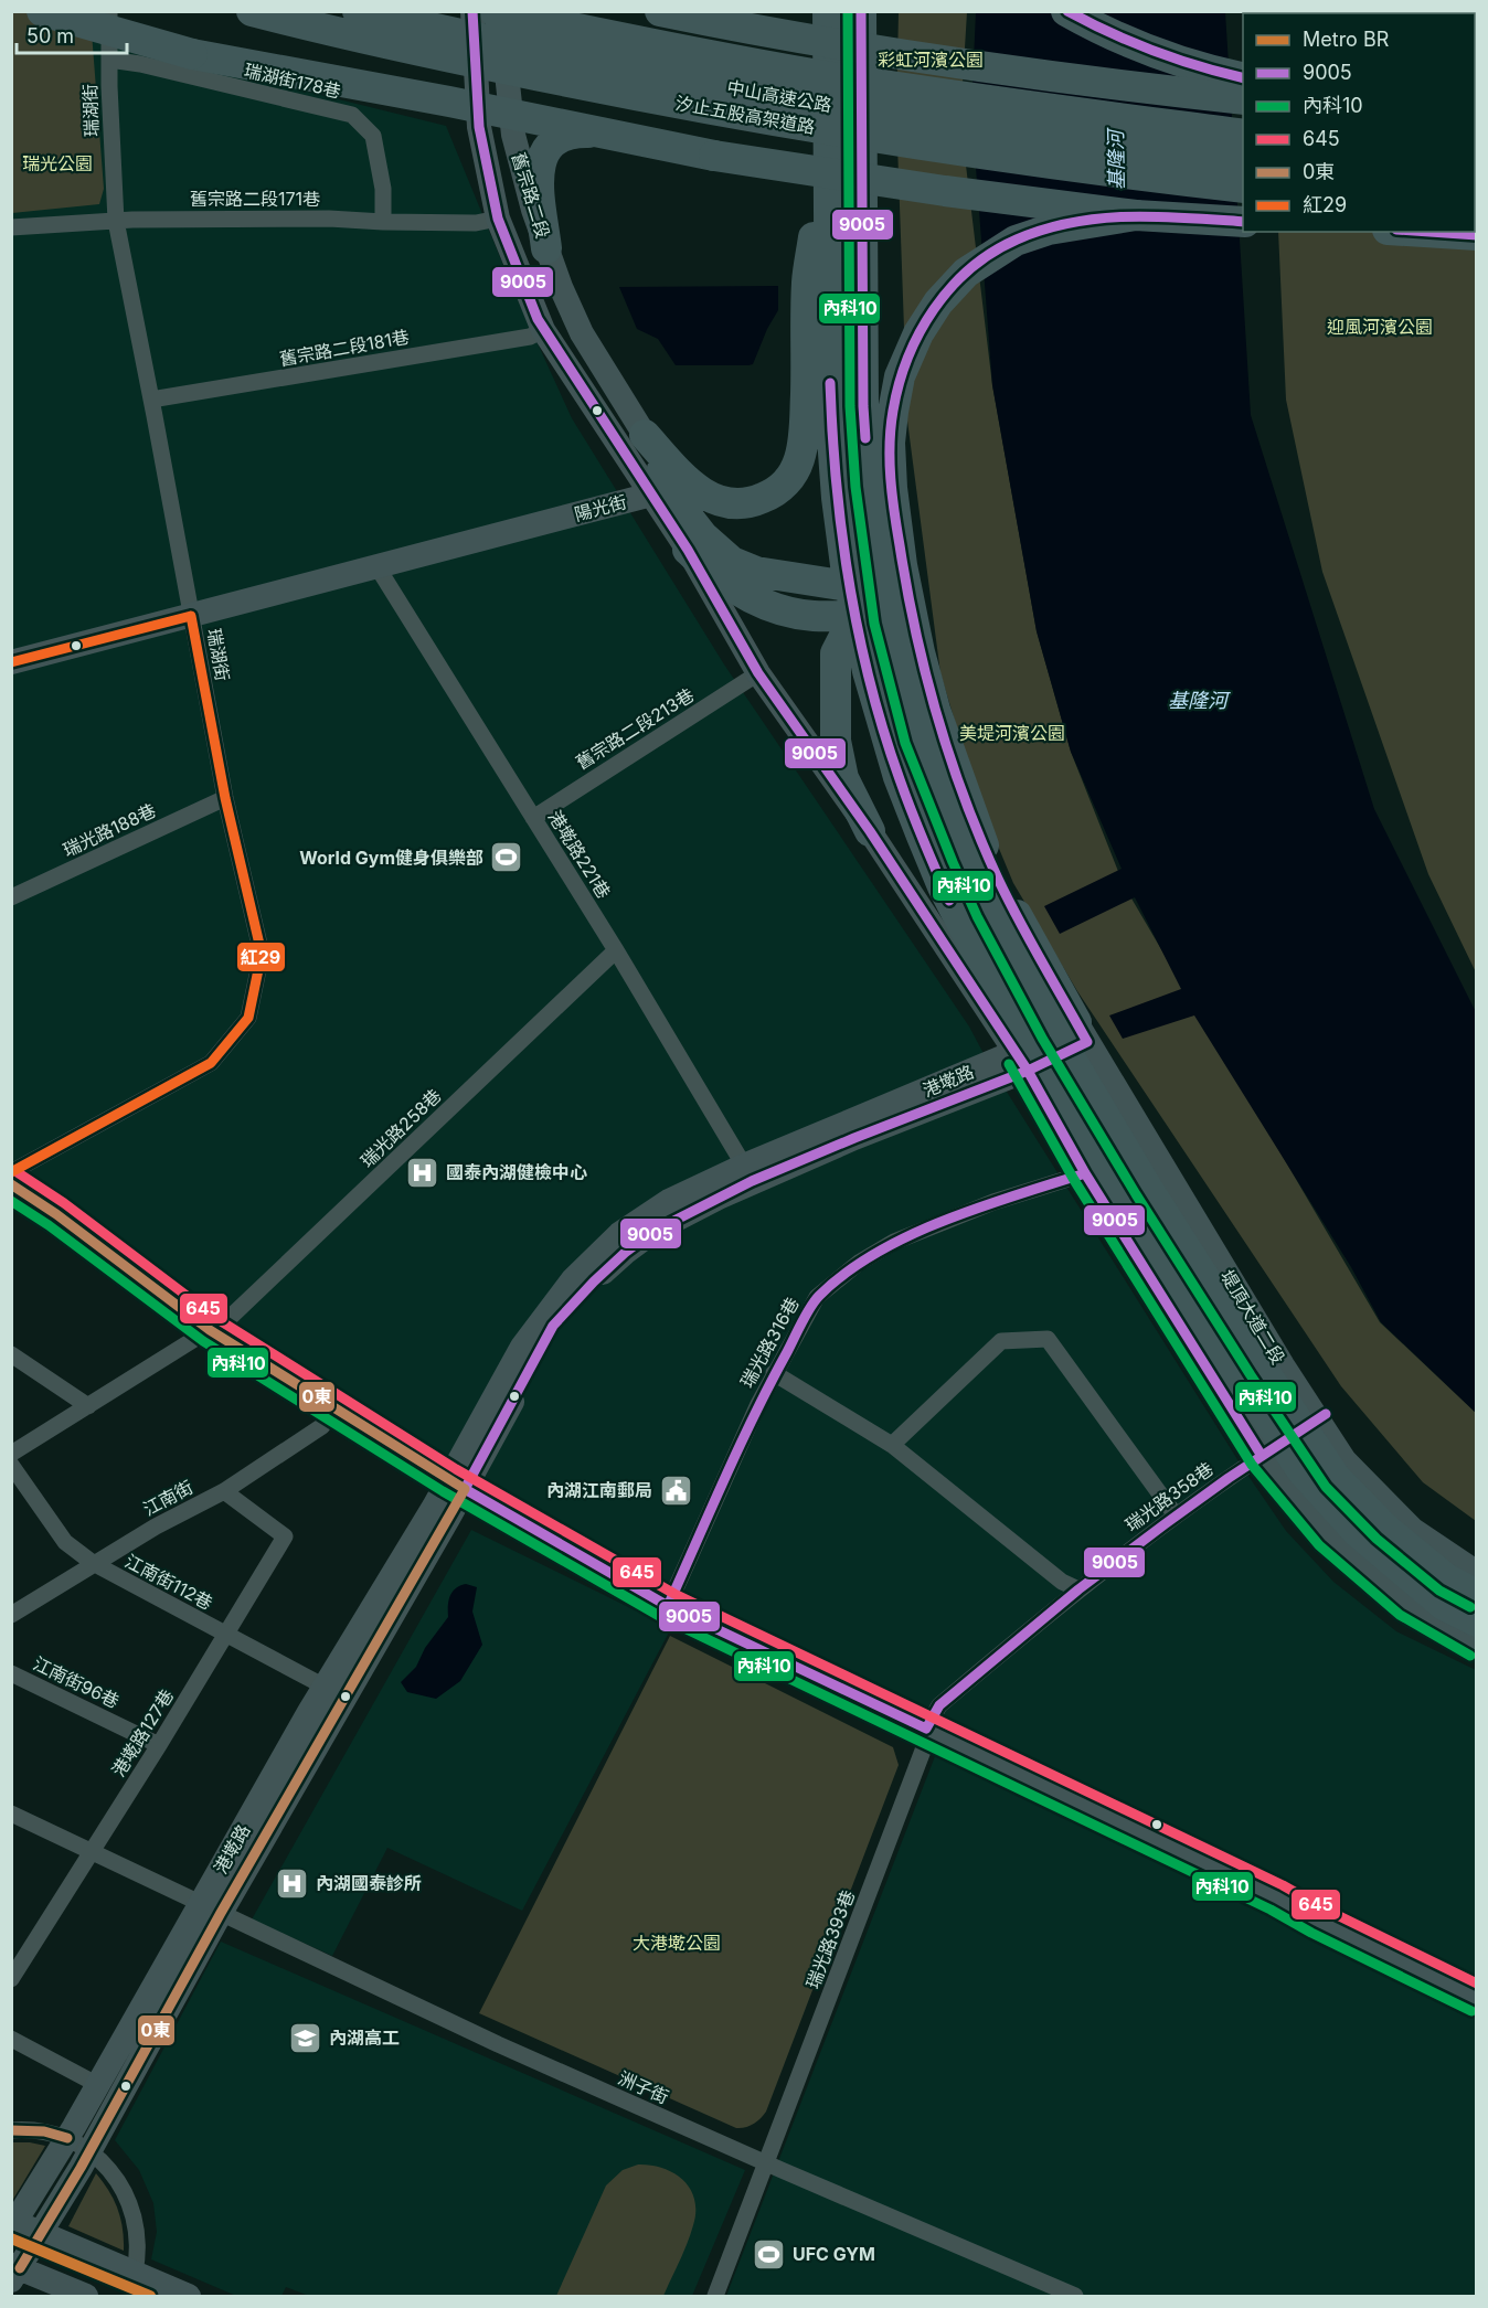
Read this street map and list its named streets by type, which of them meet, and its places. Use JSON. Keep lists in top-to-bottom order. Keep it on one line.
{"streets":{"highway":["中山高速公路","汐止五股高架道路","堤頂大道二段"],"street":["瑞湖街178巷","瑞湖街","舊宗路二段","舊宗路二段171巷","舊宗路二段181巷","陽光街","舊宗路二段213巷","瑞光路188巷","港墘路221巷","港墘路","瑞光路258巷","瑞光路316巷","瑞光路358巷","江南街","江南街112巷","江南街96巷","港墘路127巷","瑞光路393巷","洲子街"]},"crossings":[["瑞湖街178巷","瑞湖街"],["瑞湖街178巷","舊宗路二段171巷"],["瑞湖街","舊宗路二段171巷"],["瑞湖街","舊宗路二段181巷"],["瑞湖街","陽光街"],["瑞湖街","瑞光路188巷"],["舊宗路二段","舊宗路二段171巷"],["舊宗路二段","舊宗路二段181巷"],["舊宗路二段","陽光街"],["舊宗路二段","舊宗路二段213巷"],["舊宗路二段","港墘路"],["舊宗路二段","堤頂大道二段"],["陽光街","港墘路221巷"],["舊宗路二段213巷","港墘路221巷"],["港墘路221巷","港墘路"],["港墘路221巷","瑞光路258巷"],["港墘路","堤頂大道二段"],["港墘路","江南街112巷"],["港墘路","洲子街"],["堤頂大道二段","瑞光路316巷"],["堤頂大道二段","瑞光路358巷"],["瑞光路358巷","瑞光路393巷"],["江南街","江南街112巷"],["江南街","港墘路127巷"],["江南街112巷","港墘路127巷"],["江南街96巷","港墘路127巷"],["瑞光路393巷","洲子街"]],"water":["基隆河"],"parks":["彩虹河濱公園","瑞光公園","迎風河濱公園","美堤河濱公園","大港墘公園"],"places":{"sports":["World Gym健身俱樂部","UFC GYM"],"hospital":["國泰內湖健檢中心","內湖國泰診所"],"public building":["內湖江南郵局"],"school or university":["內湖高工"]},"lines":["transit line 9005","transit line 內科10","transit line 紅29","transit line 645","transit line 0東","metro line BR"],"legend":["Metro BR","9005","內科10","645","0東","紅29"],"scale_bar":"50 m"}
